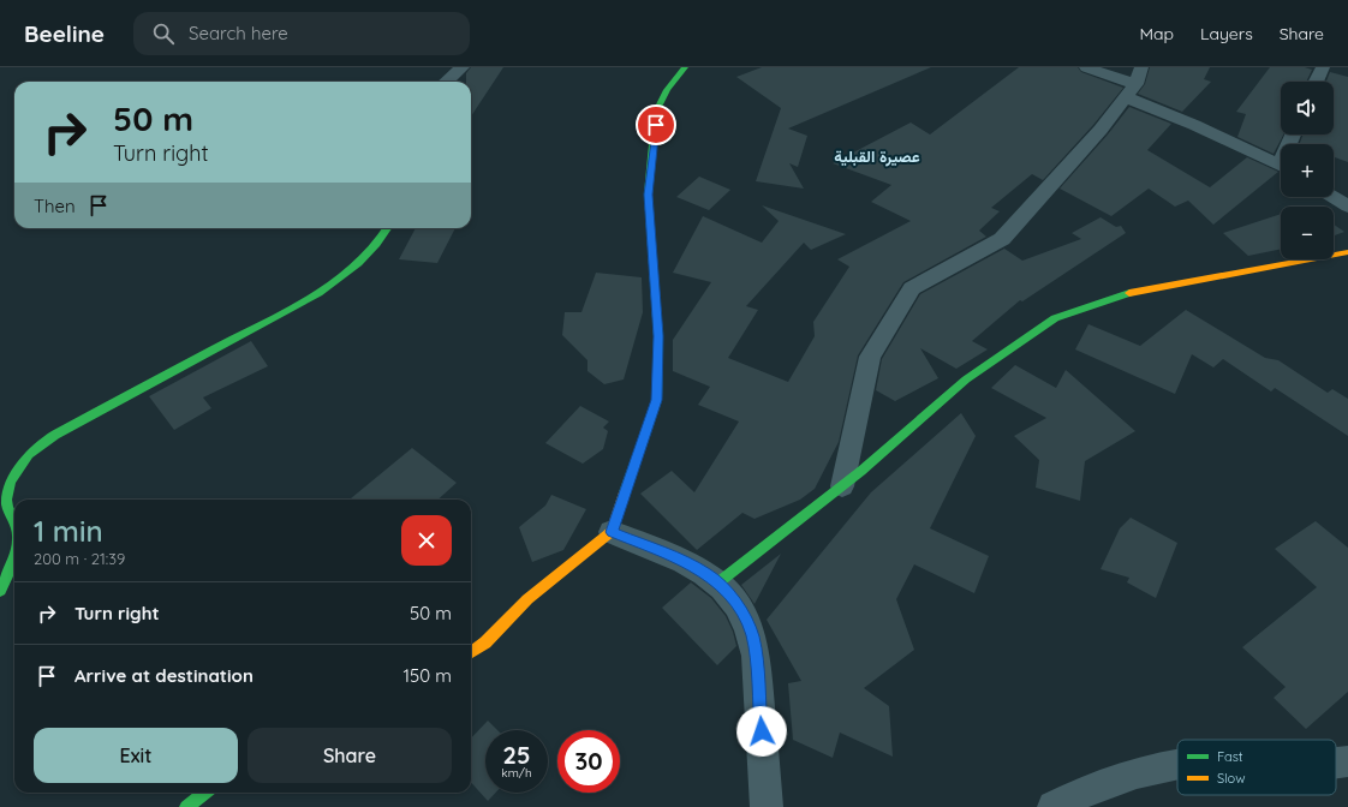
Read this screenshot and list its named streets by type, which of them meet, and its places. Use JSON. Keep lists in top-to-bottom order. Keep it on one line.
{"districts":["عصيرة القبلية"],"legend":["Fast","Slow"],"page":{"header":"Beeline","search":"Search here","nav":["Map","Layers","Share"],"map_buttons":["+","−"],"turn":["50 m","Turn right"],"then":"Then","heading":["1 min","200 m · 21:39"],"list":[{"name":"Turn right","value":"50 m"},{"name":"Arrive at destination","value":"150 m"}],"buttons":["Exit","Share"],"speed":"25 km/h","limit":"30"}}
